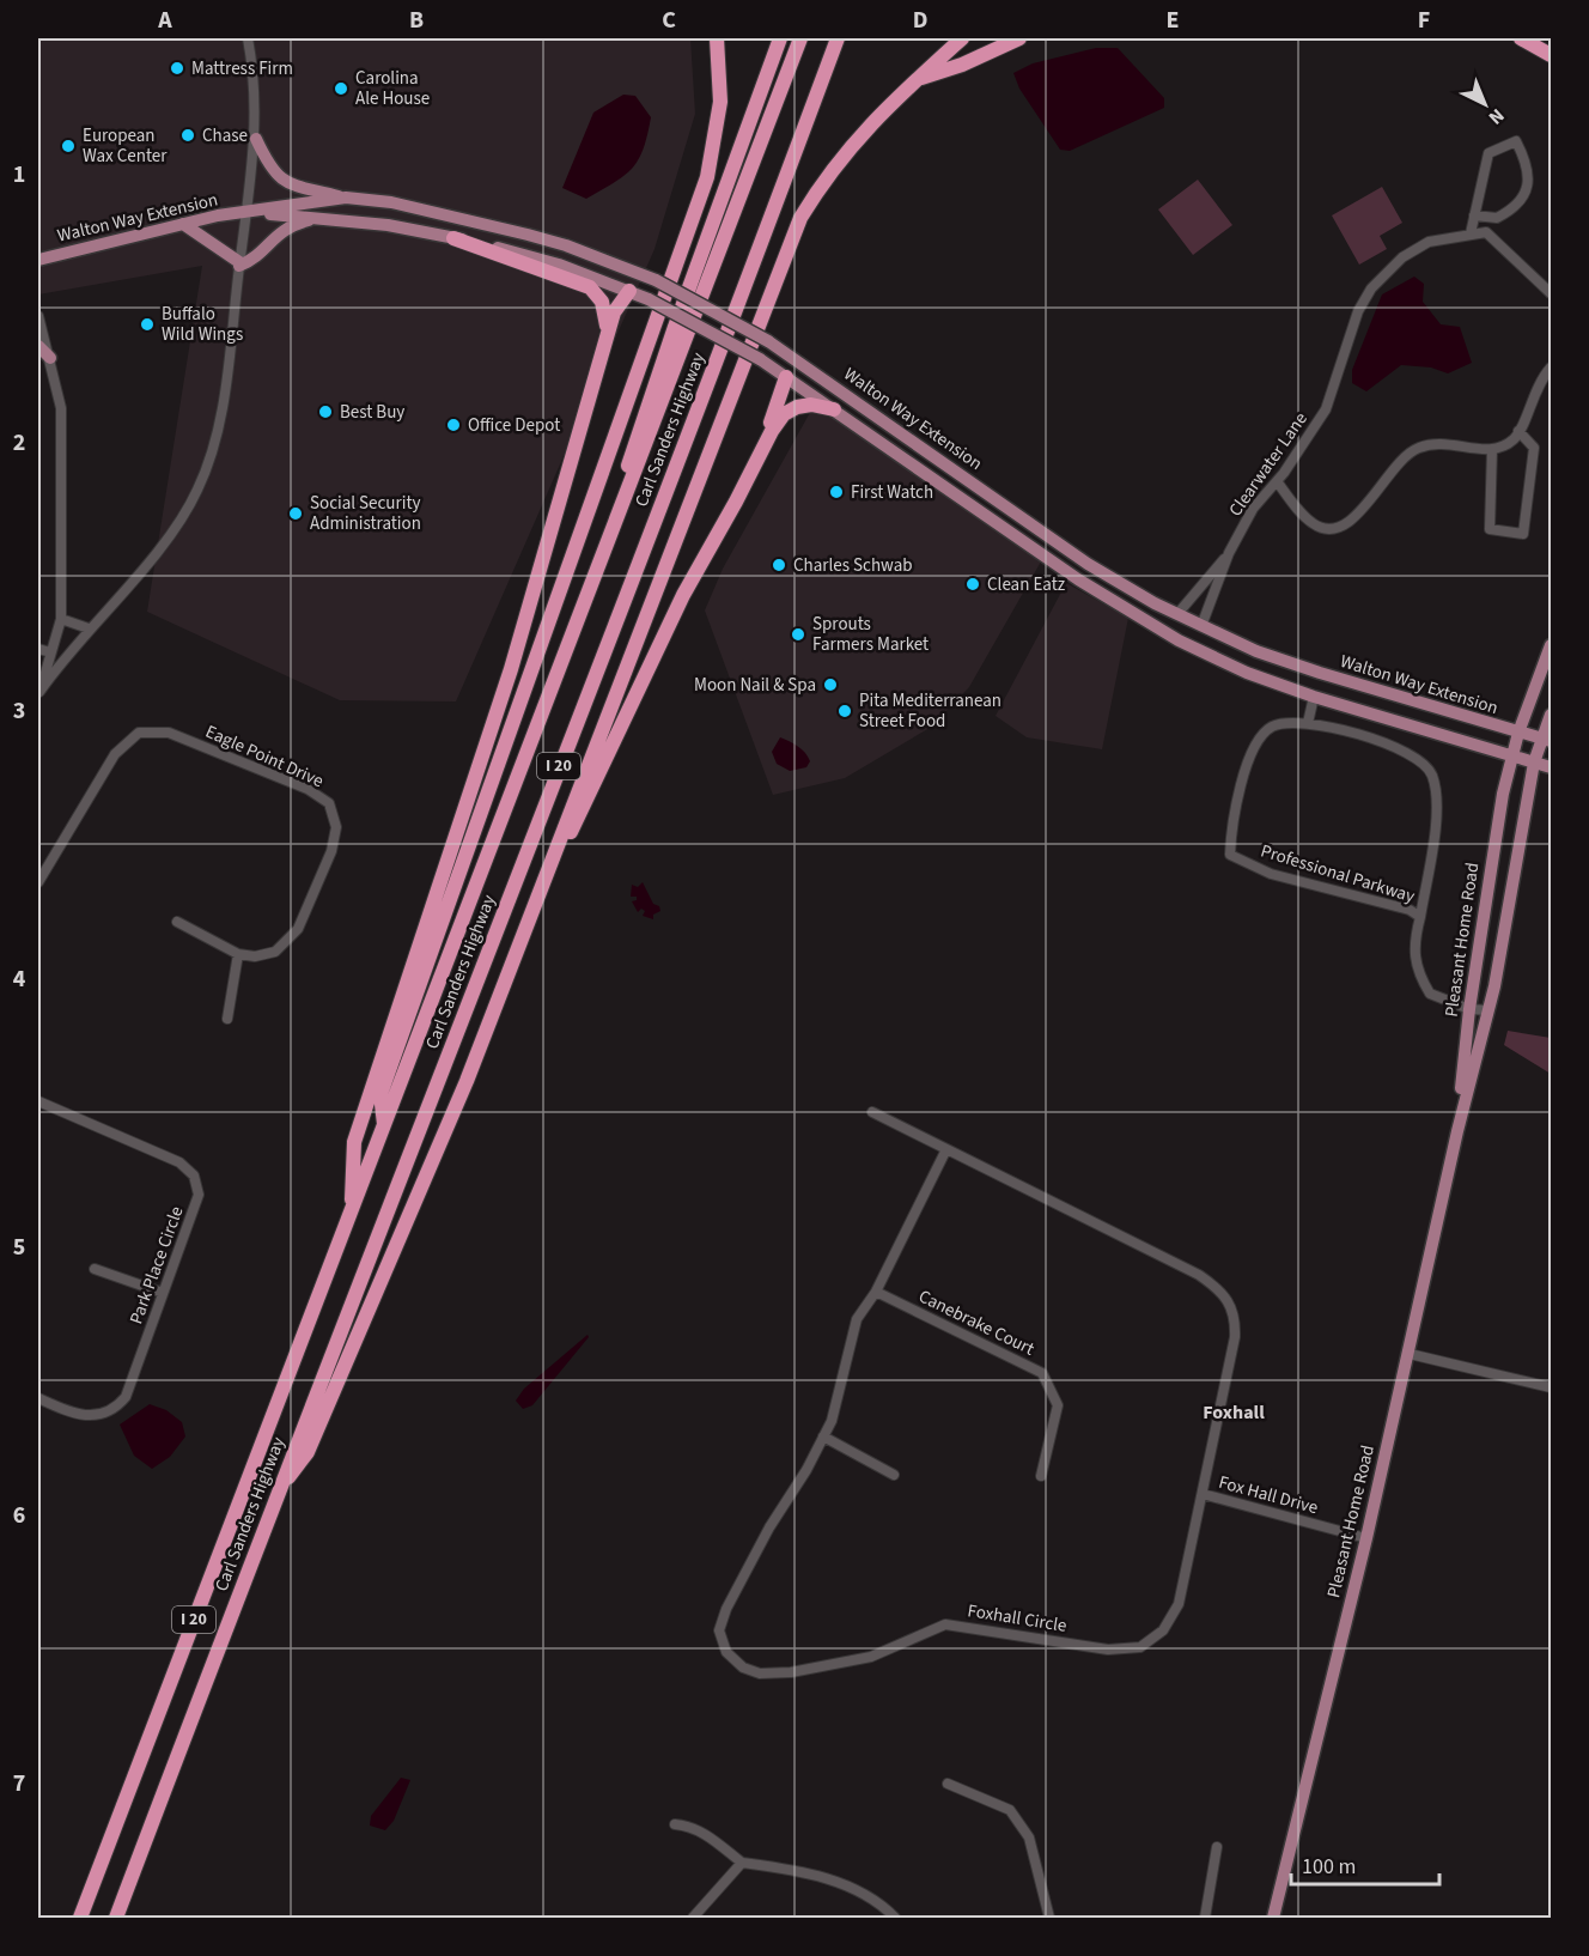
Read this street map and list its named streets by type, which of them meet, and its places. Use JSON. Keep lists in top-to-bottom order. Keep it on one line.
{"streets":{"highway":["Carl Sanders Highway","I 20"],"main road":["Walton Way Extension","Pleasant Home Road"],"street":["Clearwater Lane","Eagle Point Drive","Professional Parkway","Park Place Circle","Canebrake Court","Fox Hall Drive","Foxhall Circle"]},"crossings":[["Walton Way Extension","Clearwater Lane"],["Walton Way Extension","Pleasant Home Road"],["Professional Parkway","Pleasant Home Road"],["Pleasant Home Road","Fox Hall Drive"],["Canebrake Court","Foxhall Circle"],["Fox Hall Drive","Foxhall Circle"]],"districts":["Foxhall"],"places":["Mattress Firm","Carolina Ale House","Chase","European Wax Center","Buffalo Wild Wings","Best Buy","Office Depot","First Watch","Social Security Administration","Charles Schwab","Clean Eatz","Sprouts Farmers Market","Moon Nail & Spa","Pita Mediterranean Street Food"],"scale_bar":"100 m","north":"bottom right","grid":{"columns":["A","B","C","D","E","F"],"rows":["1","2","3","4","5","6","7"]}}
